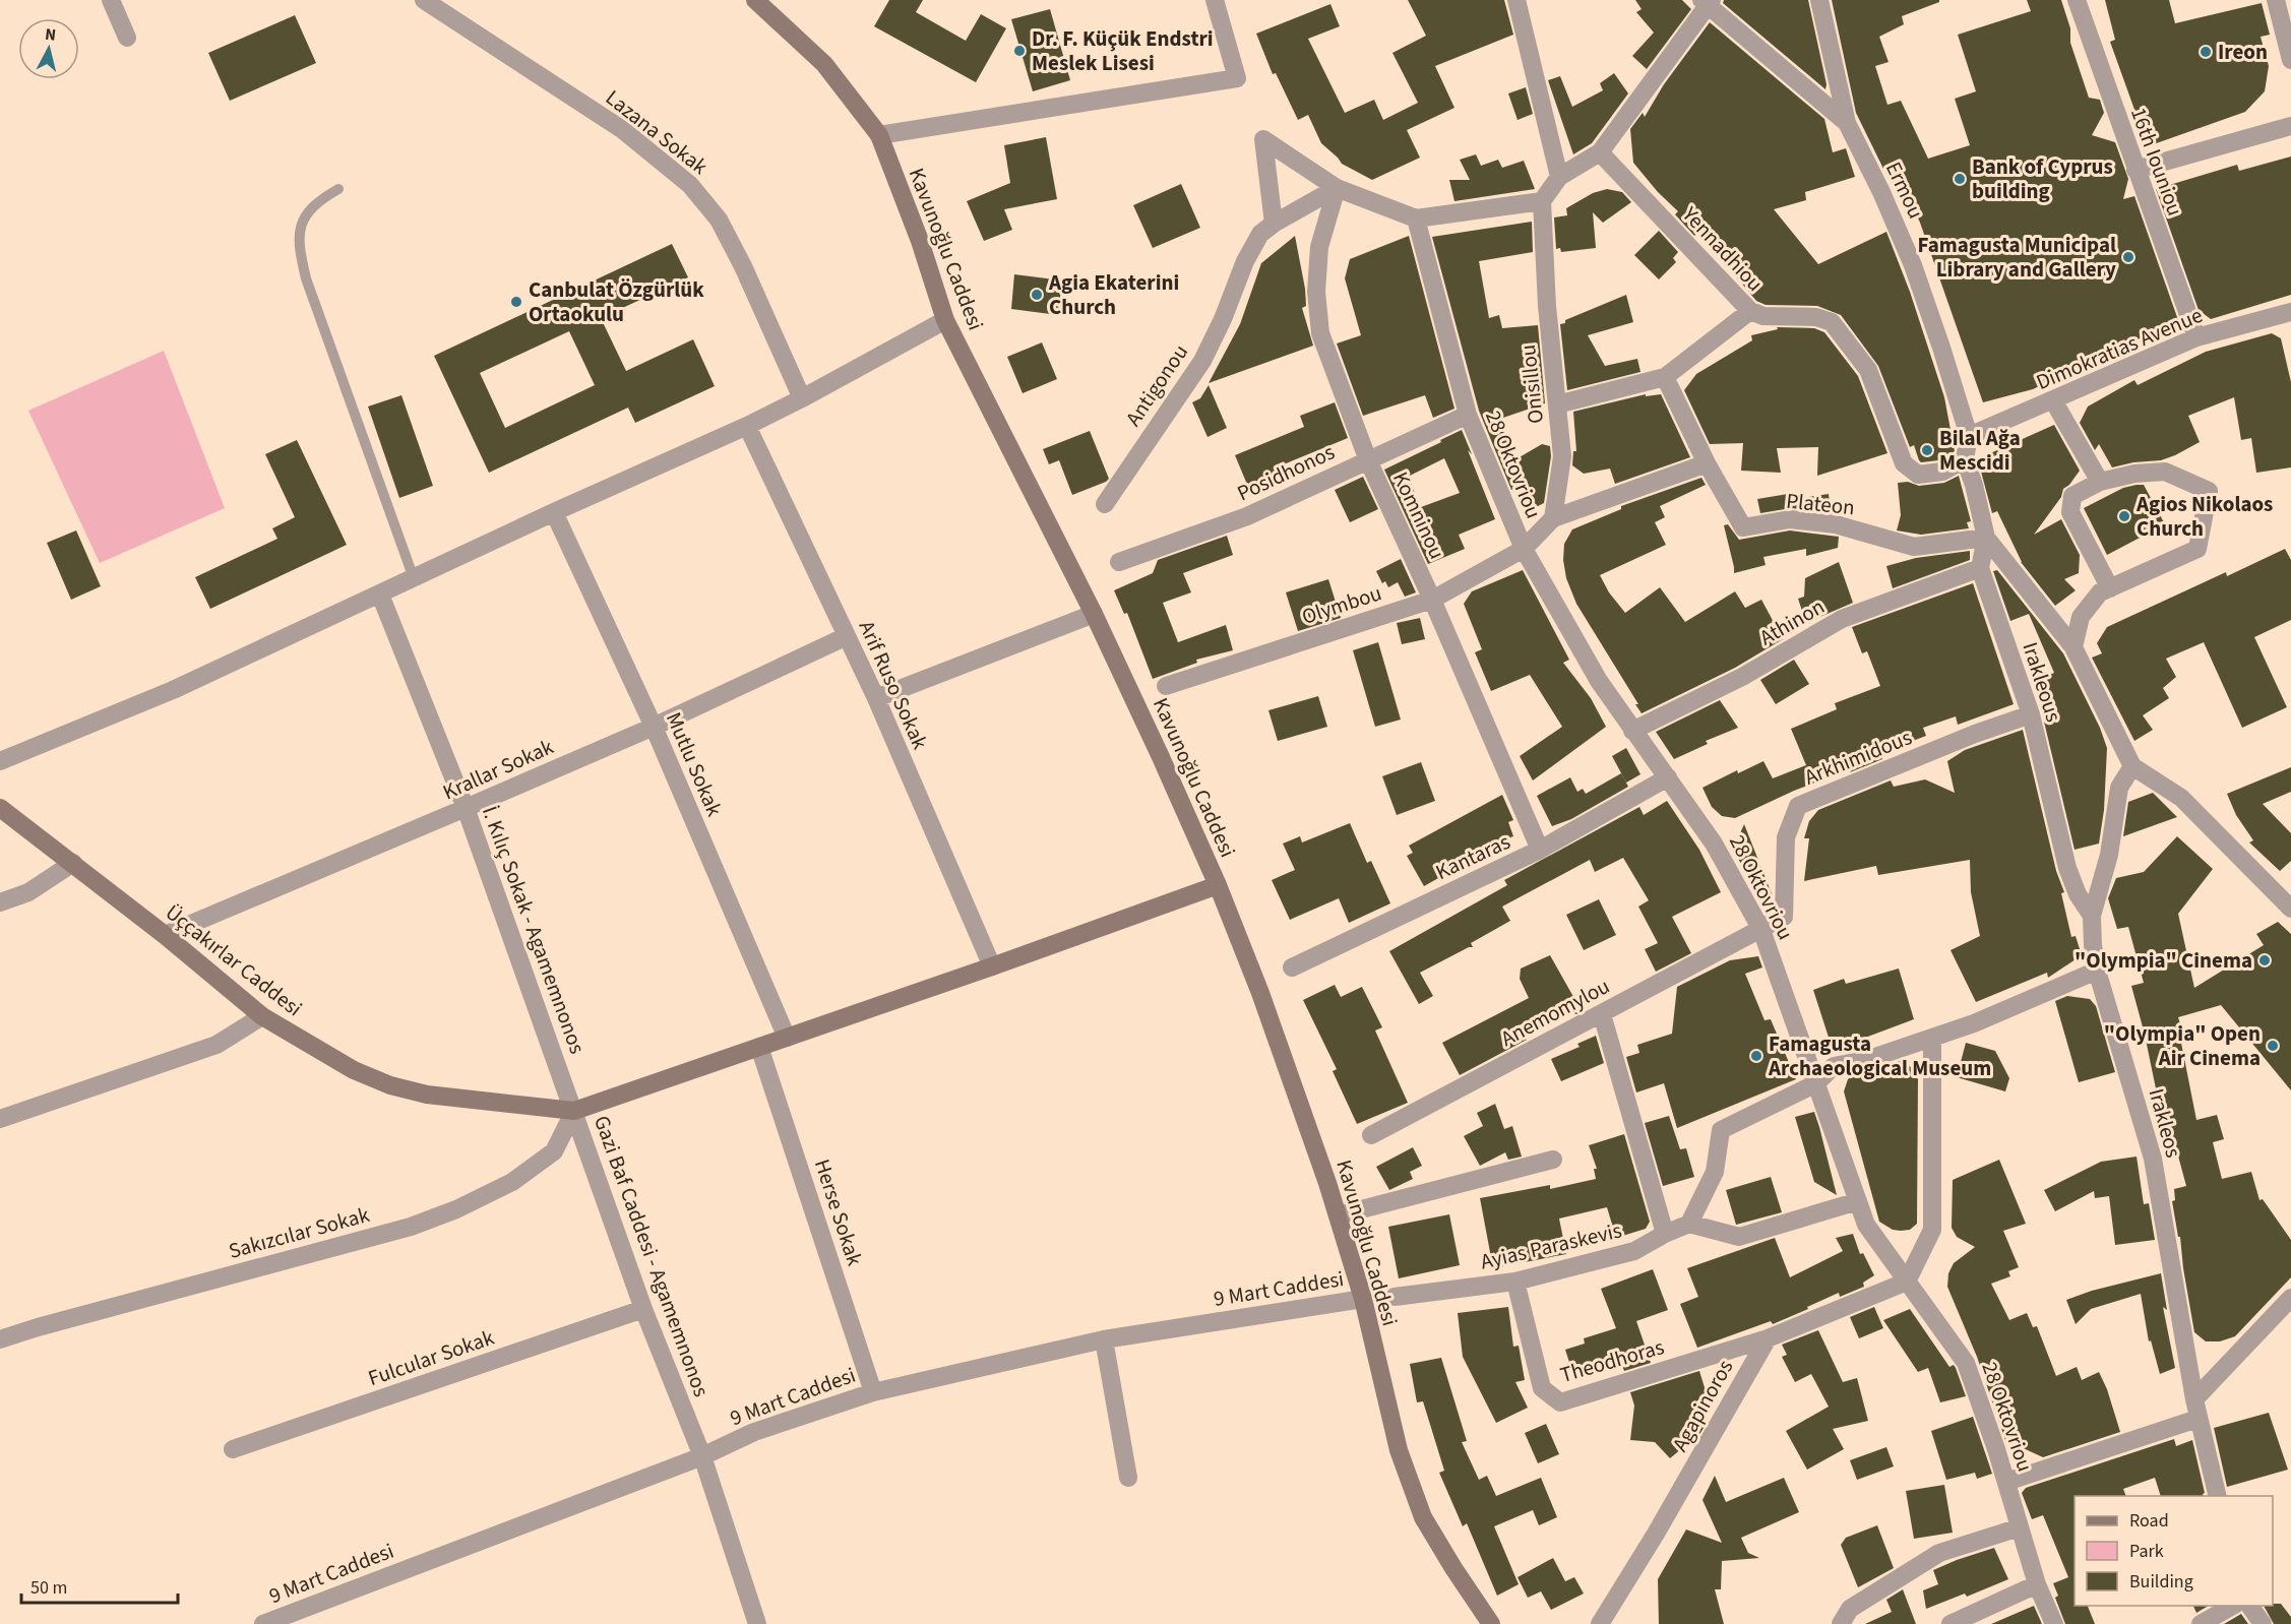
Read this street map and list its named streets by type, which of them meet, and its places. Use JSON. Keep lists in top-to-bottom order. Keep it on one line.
{"streets":{"main road":["Kavunoğlu Caddesi","Üççakırlar Caddesi"],"street":["Lazana Sokak","16th Iouniou","Ermou","Yennadhiou","Dimokratias Avenue","Onisillou","Antigonou","28 Oktovriou","Posidhonos","Plateon","Komninou","Olymbou","Athinon","Irakleous","Arif Ruso Sokak","Arkhimidous","Mutlu Sokak","Krallar Sokak","Kantaras","İ. Kılıç Sokak - Agamemnonos","Anemomylou","Irakleos","Herse Sokak","Sakızcılar Sokak","Ayias Paraskevis","Gazi Baf Caddesi - Agamemnonos","9 Mart Caddesi","Fulcular Sokak","Theodhoras","Agapinoros"]},"crossings":[["16th Iouniou","Dimokratias Avenue"],["Ermou","Yennadhiou"],["Ermou","Dimokratias Avenue"],["Kavunoğlu Caddesi","9 Mart Caddesi"],["Antigonou","Komninou"],["28 Oktovriou","Posidhonos"],["28 Oktovriou","Olymbou"],["28 Oktovriou","Athinon"],["28 Oktovriou","Arkhimidous"],["28 Oktovriou","Kantaras"],["28 Oktovriou","Anemomylou"],["Posidhonos","Komninou"],["Komninou","Olymbou"],["Komninou","Kantaras"],["Athinon","Irakleous"],["Irakleous","Arkhimidous"],["Irakleous","Irakleos"],["Arif Ruso Sokak","Krallar Sokak"],["Arkhimidous","Anemomylou"],["Mutlu Sokak","Krallar Sokak"],["Krallar Sokak","İ. Kılıç Sokak - Agamemnonos"],["Krallar Sokak","Üççakırlar Caddesi"],["İ. Kılıç Sokak - Agamemnonos","Üççakırlar Caddesi"],["İ. Kılıç Sokak - Agamemnonos","Sakızcılar Sokak"],["İ. Kılıç Sokak - Agamemnonos","Gazi Baf Caddesi - Agamemnonos"],["Üççakırlar Caddesi","Sakızcılar Sokak"],["Üççakırlar Caddesi","Gazi Baf Caddesi - Agamemnonos"],["Herse Sokak","9 Mart Caddesi"],["Sakızcılar Sokak","Gazi Baf Caddesi - Agamemnonos"],["Ayias Paraskevis","Theodhoras"],["Gazi Baf Caddesi - Agamemnonos","9 Mart Caddesi"],["Gazi Baf Caddesi - Agamemnonos","Fulcular Sokak"],["Theodhoras","Agapinoros"]],"places":["Dr. F. Küçük Endstri Meslek Lisesi","Ireon","Bank of Cyprus building","Famagusta Municipal Library and Gallery","Agia Ekaterini Church","Canbulat Özgürlük Ortaokulu","Bilal Ağa Mescidi","Agios Nikolaos Church","\"Olympia\" Cinema","\"Olympia\" Open Air Cinema","Famagusta Archaeological Museum"],"legend":["Road","Park","Building"],"scale_bar":"50 m","north":"top"}
